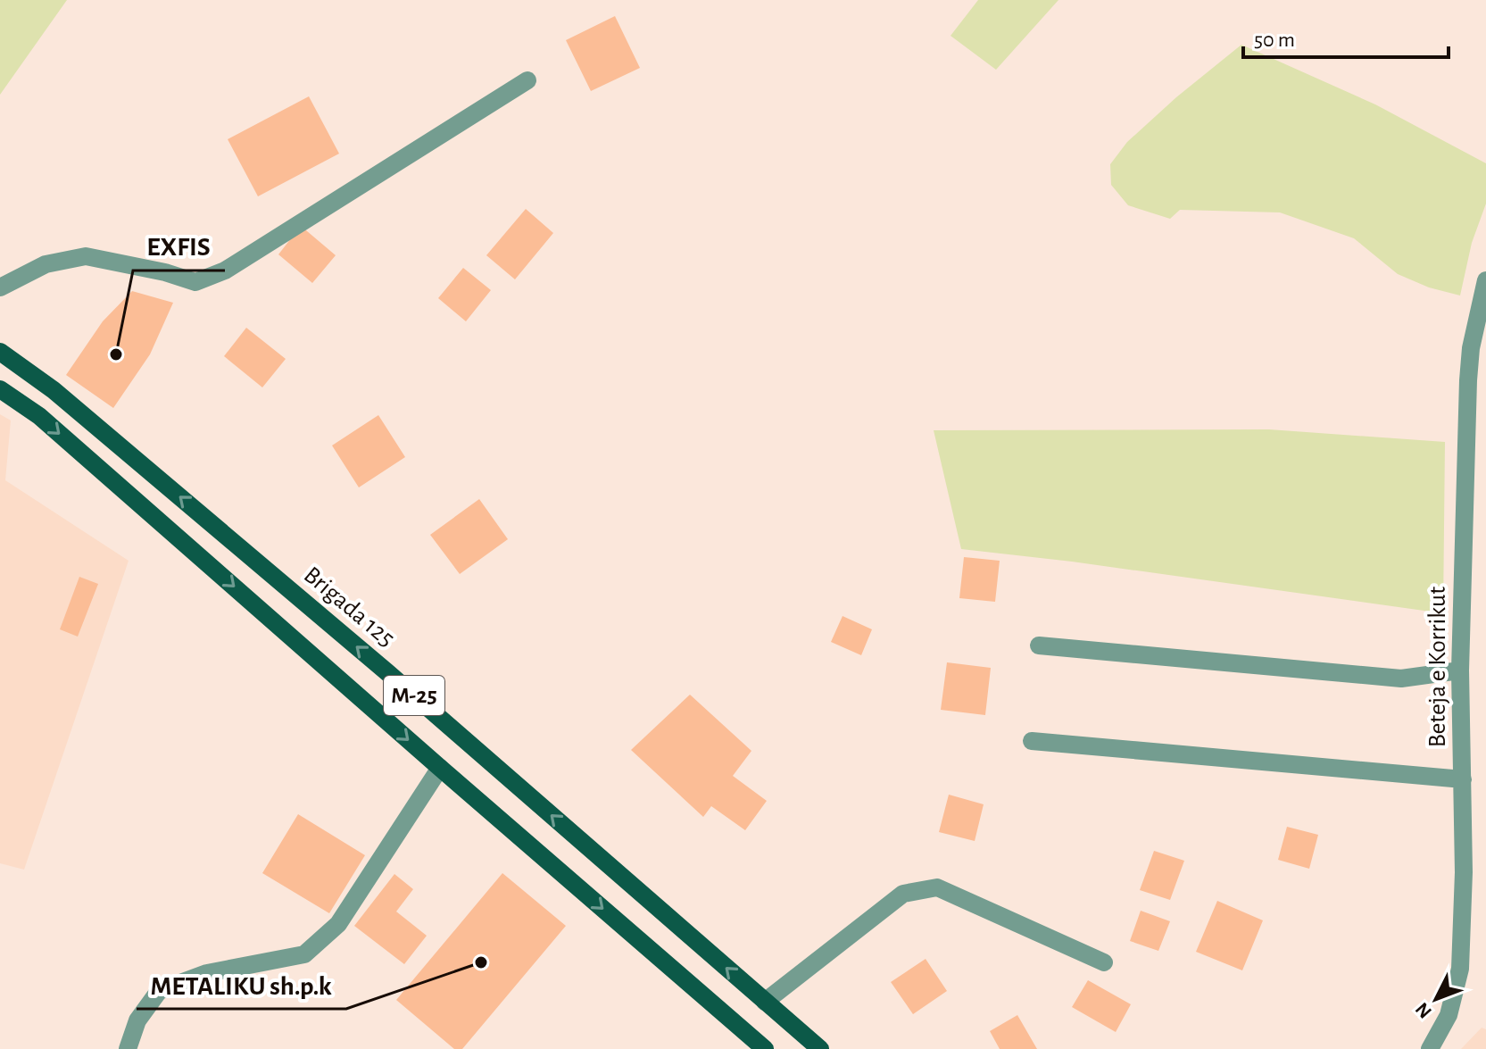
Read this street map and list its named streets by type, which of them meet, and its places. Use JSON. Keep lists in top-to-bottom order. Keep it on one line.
{"streets":{"main road":["Brigada 125","M-25"],"street":["Beteja e Korrikut"]},"places":["EXFIS","METALIKU sh.p.k"],"scale_bar":"50 m","north":"bottom left"}
